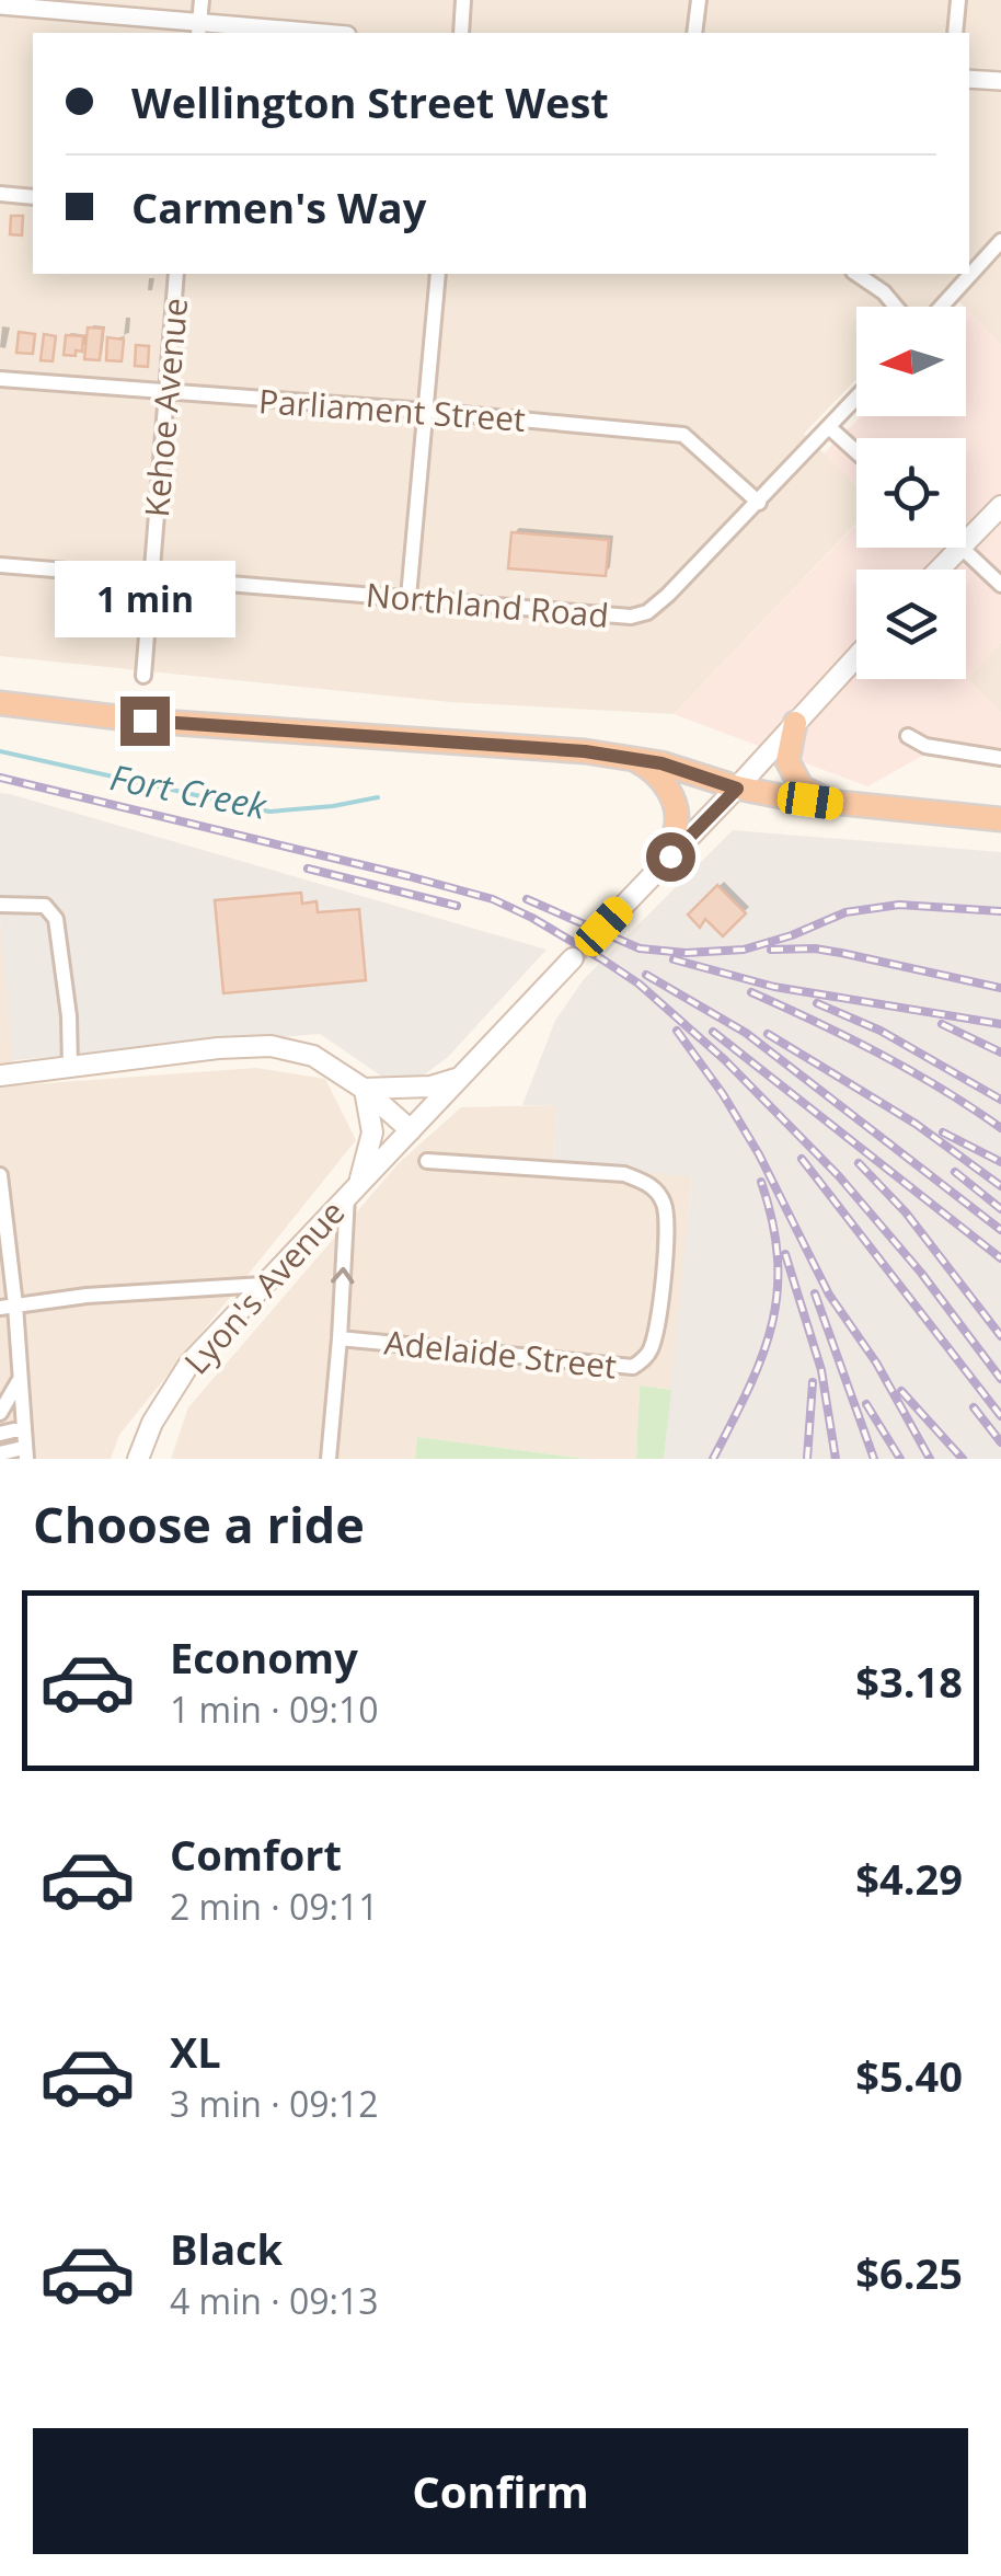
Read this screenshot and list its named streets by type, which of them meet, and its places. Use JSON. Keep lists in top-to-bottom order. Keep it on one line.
{"streets":{"main road":["Lyon's Avenue"],"street":["Kehoe Avenue","Parliament Street","Northland Road","Adelaide Street"]},"crossings":[["Kehoe Avenue","Parliament Street"],["Kehoe Avenue","Northland Road"],["Parliament Street","Northland Road"]],"water":["Fort Creek"],"north":"left","page":{"banner":["Wellington Street West","Carmen's Way"],"bubble":"1 min","heading":"Choose a ride","list":[{"name":"Economy","note":"1 min · 09:10","value":"$3.18"},{"name":"Comfort","note":"2 min · 09:11","value":"$4.29"},{"name":"XL","note":"3 min · 09:12","value":"$5.40"},{"name":"Black","note":"4 min · 09:13","value":"$6.25"}],"buttons":"Confirm"}}
